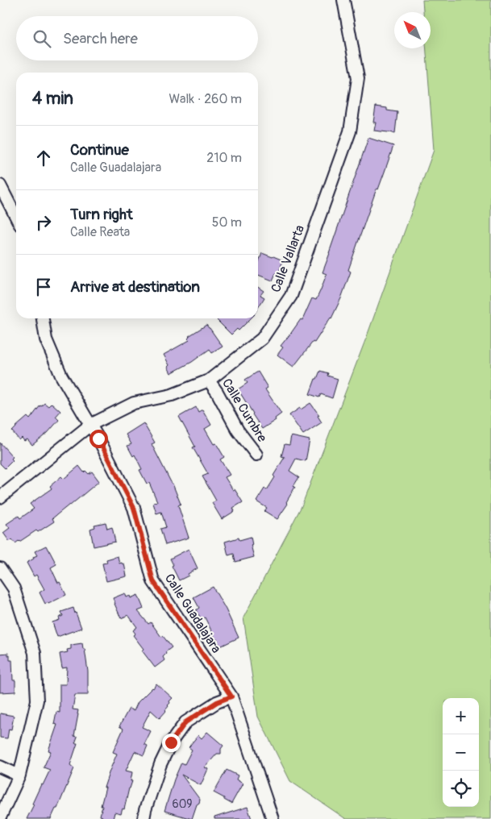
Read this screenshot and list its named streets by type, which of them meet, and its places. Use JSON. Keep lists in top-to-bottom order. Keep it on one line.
{"streets":{"street":["Calle Vallarta","Calle Cumbre","Calle Guadalajara"]},"crossings":[["Calle Vallarta","Calle Cumbre"],["Calle Vallarta","Calle Guadalajara"]],"house_numbers":["609"],"north":"top left","page":{"search":"Search here","heading":["4 min","Walk · 260 m"],"list":[["Continue","Calle Guadalajara","210 m"],["Turn right","Calle Reata","50 m"],"Arrive at destination"],"map_buttons":["+","−"]}}
